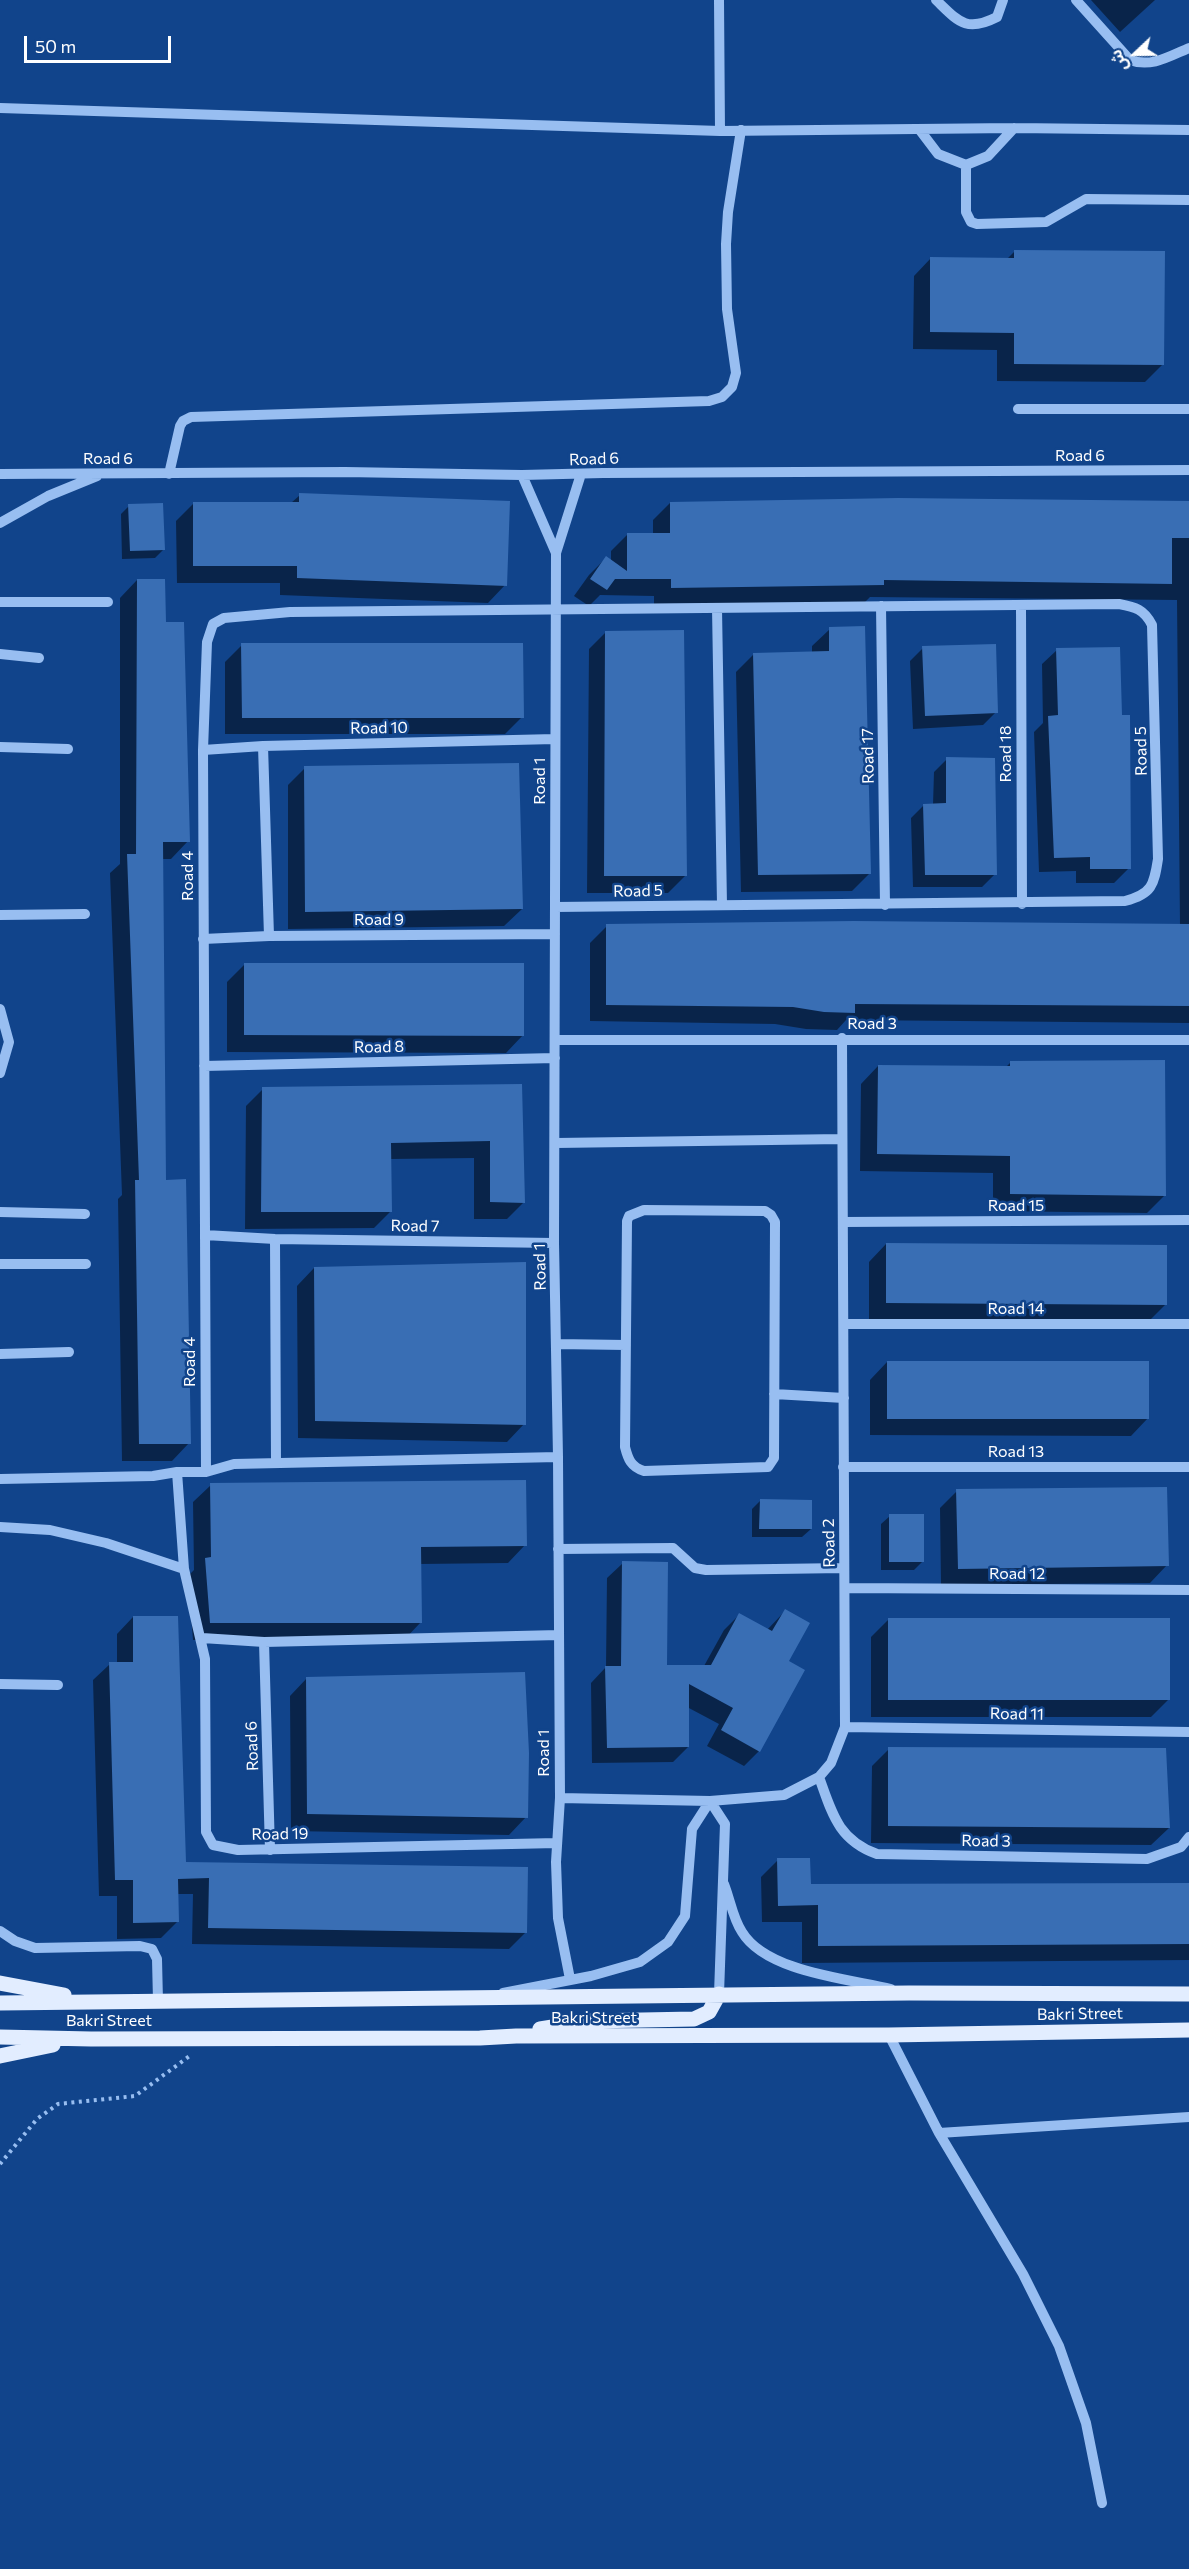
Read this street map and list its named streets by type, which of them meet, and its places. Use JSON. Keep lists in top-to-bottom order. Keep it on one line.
{"streets":{"main road":["Bakri Street"],"street":["Road 6","Road 10","Road 5","Road 18","Road 17","Road 1","Road 4","Road 9","Road 3","Road 8","Road 15","Road 7","Road 14","Road 13","Road 2","Road 12","Road 11","Road 19"]},"crossings":[["Road 6","Road 1"],["Road 6","Road 19"],["Road 10","Road 1"],["Road 10","Road 4"],["Road 5","Road 18"],["Road 5","Road 17"],["Road 5","Road 1"],["Road 5","Road 4"],["Road 1","Road 4"],["Road 1","Road 9"],["Road 1","Road 3"],["Road 1","Road 8"],["Road 1","Road 7"],["Road 1","Road 2"],["Road 1","Road 19"],["Road 4","Road 9"],["Road 4","Road 8"],["Road 4","Road 7"],["Road 3","Road 2"],["Road 15","Road 2"],["Road 14","Road 2"],["Road 13","Road 2"],["Road 2","Road 12"],["Road 2","Road 11"]],"scale_bar":"50 m","north":"left"}
